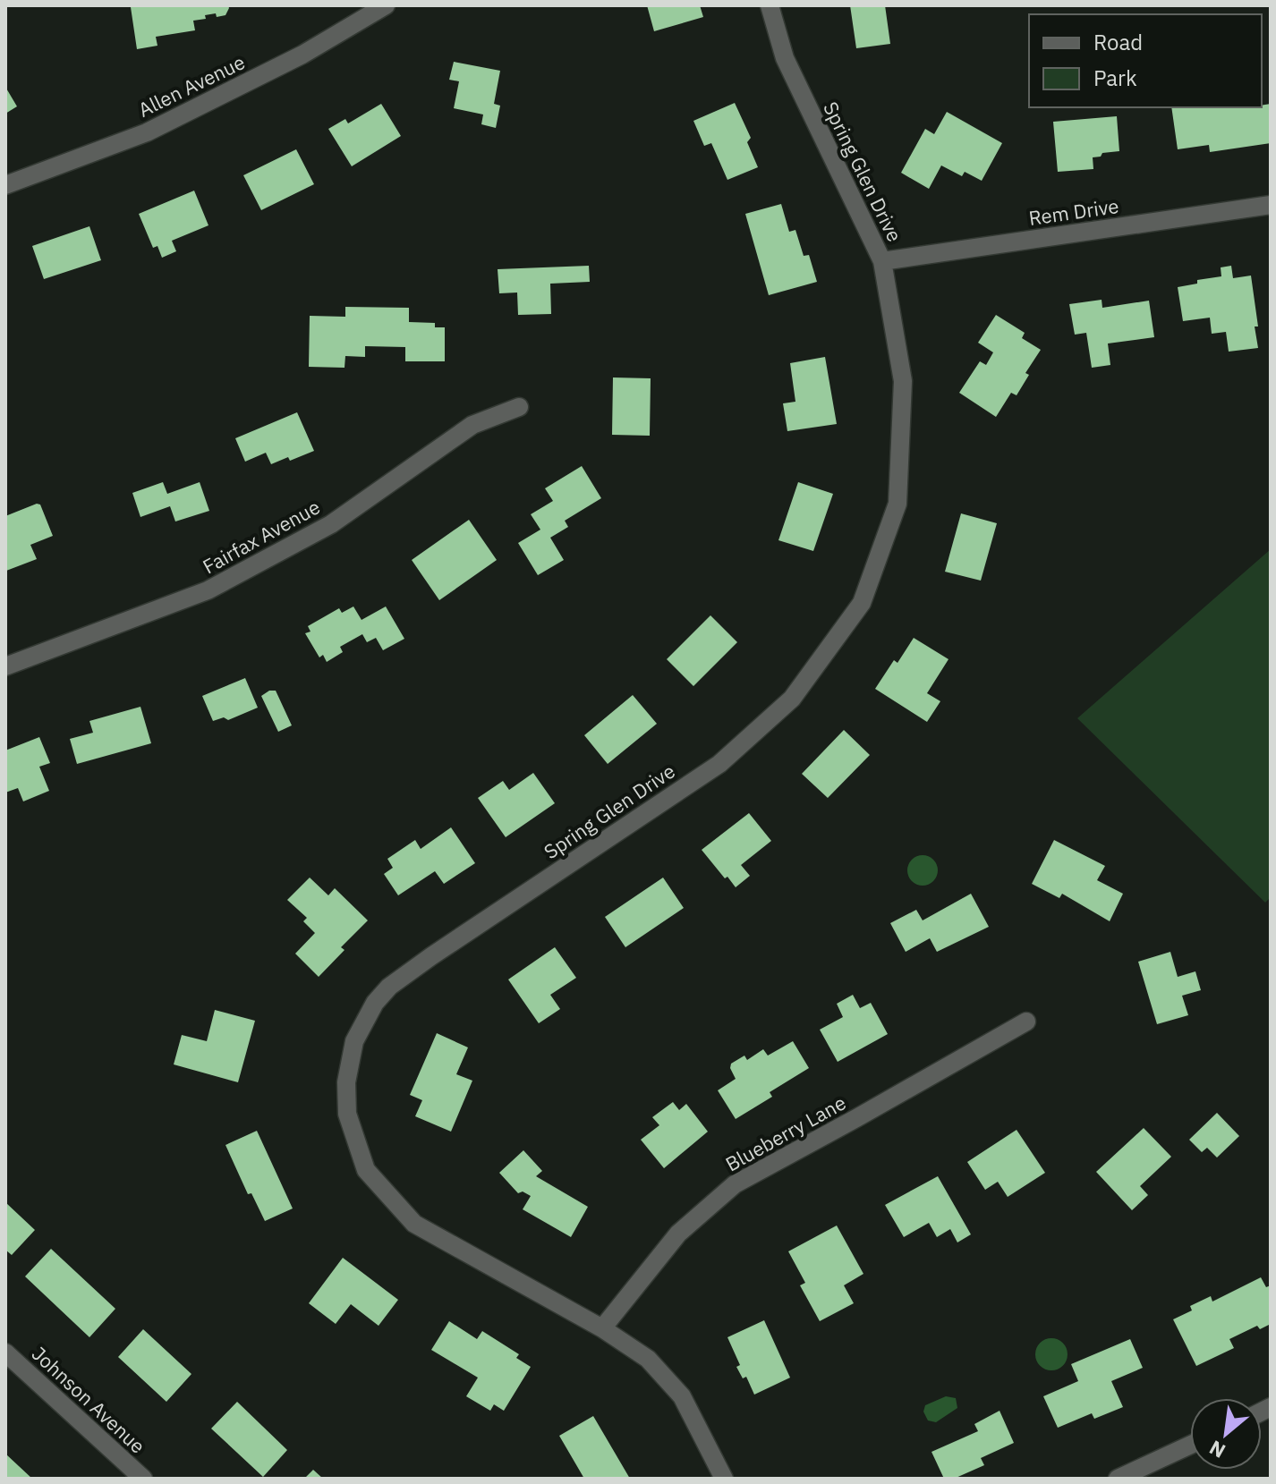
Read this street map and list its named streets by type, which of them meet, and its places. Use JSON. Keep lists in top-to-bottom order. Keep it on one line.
{"streets":{"street":["Allen Avenue","Spring Glen Drive","Rem Drive","Fairfax Avenue","Blueberry Lane","Johnson Avenue"]},"crossings":[["Spring Glen Drive","Rem Drive"],["Spring Glen Drive","Blueberry Lane"]],"legend":["Road","Park"],"north":"bottom left"}
